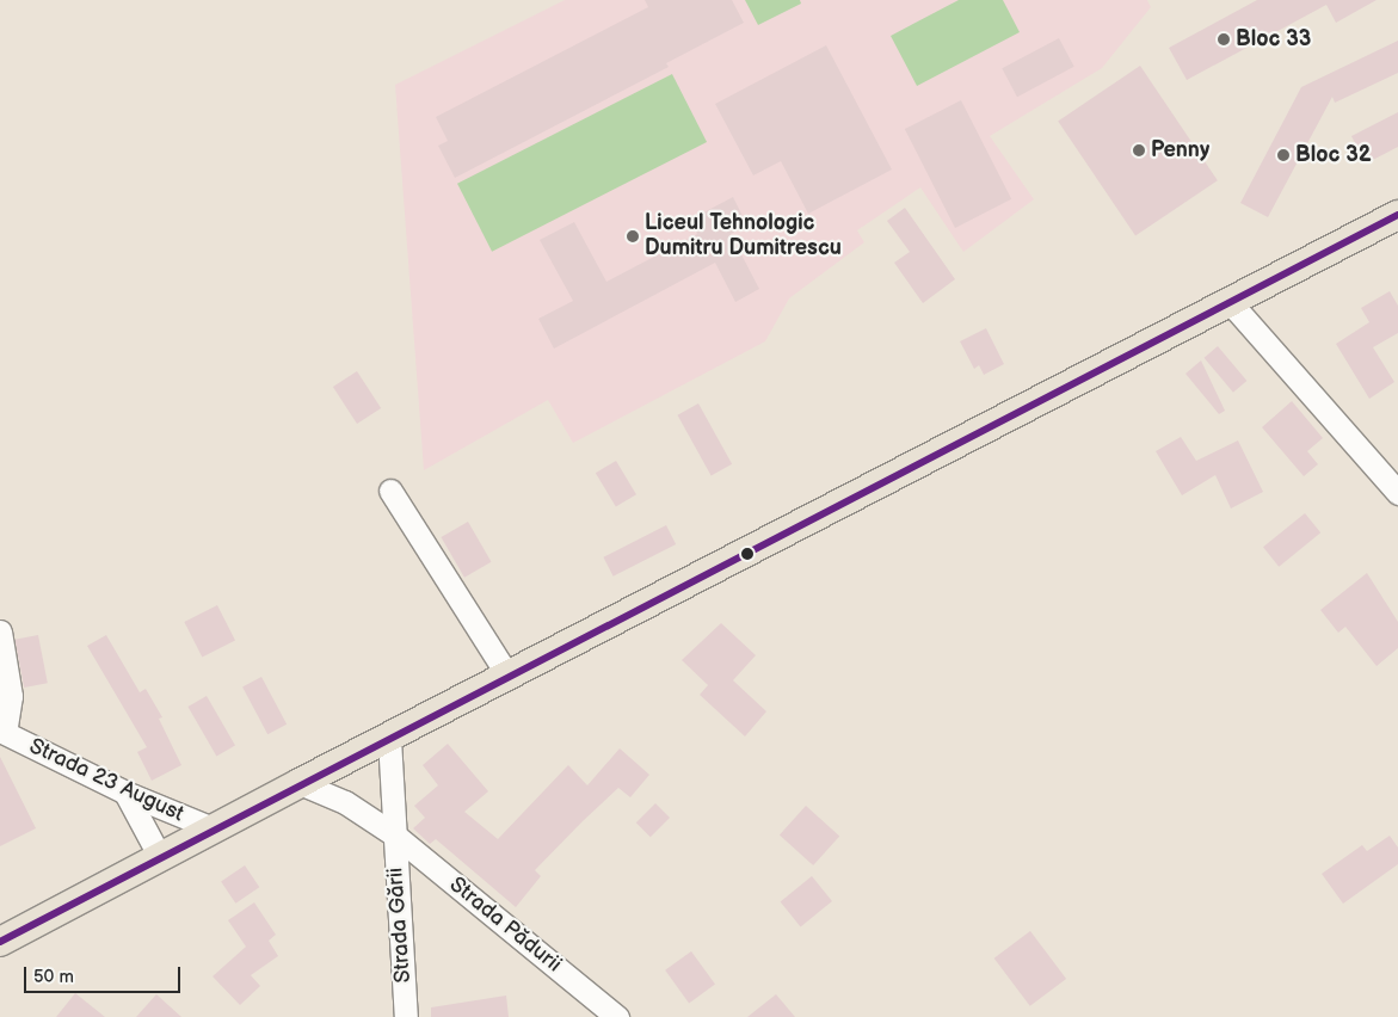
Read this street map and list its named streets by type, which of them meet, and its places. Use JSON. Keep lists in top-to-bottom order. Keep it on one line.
{"streets":{"street":["Strada 23 August","Strada Gării","Strada Pădurii"]},"crossings":[["Strada Gării","Strada Pădurii"]],"places":["Bloc 33","Penny","Bloc 32","Liceul Tehnologic Dumitru Dumitrescu"],"scale_bar":"50 m"}
